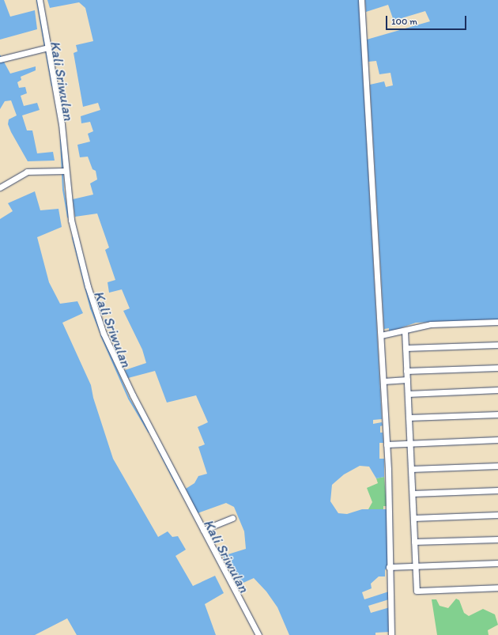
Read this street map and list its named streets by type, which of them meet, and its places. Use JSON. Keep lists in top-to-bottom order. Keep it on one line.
{"water":["Kali Sriwulan"],"scale_bar":"100 m"}
